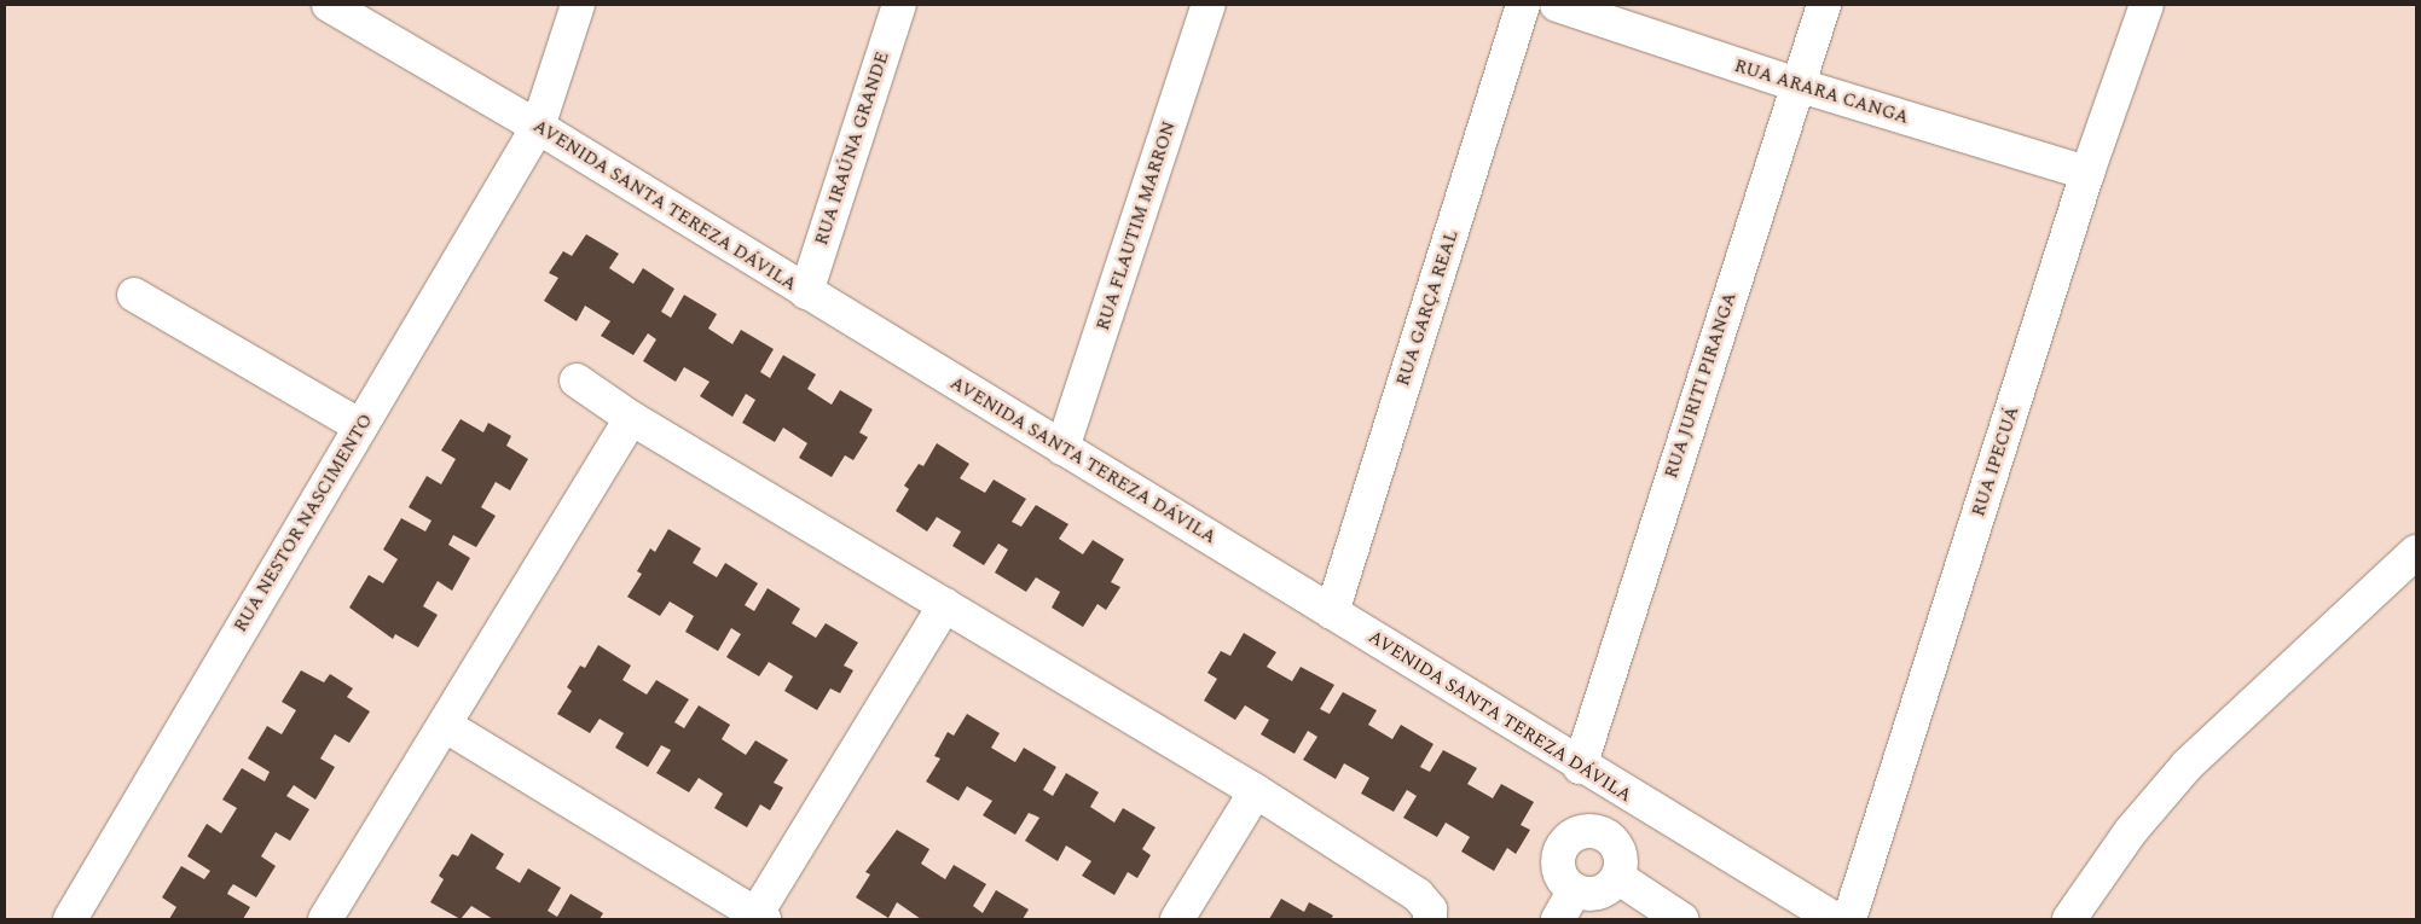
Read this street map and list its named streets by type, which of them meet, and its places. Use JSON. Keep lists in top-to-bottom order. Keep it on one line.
{"streets":{"street":["RUA ARARA CANGA","RUA IRAÚNA GRANDE","AVENIDA SANTA TEREZA DÁVILA","RUA FLAUTIM MARRON","RUA GARÇA REAL","RUA JURITI PIRANGA","RUA IPECUÁ","RUA NESTOR NASCIMENTO"]},"crossings":[["RUA ARARA CANGA","RUA JURITI PIRANGA"],["RUA ARARA CANGA","RUA IPECUÁ"],["RUA IRAÚNA GRANDE","AVENIDA SANTA TEREZA DÁVILA"],["AVENIDA SANTA TEREZA DÁVILA","RUA FLAUTIM MARRON"],["AVENIDA SANTA TEREZA DÁVILA","RUA GARÇA REAL"],["AVENIDA SANTA TEREZA DÁVILA","RUA JURITI PIRANGA"],["AVENIDA SANTA TEREZA DÁVILA","RUA NESTOR NASCIMENTO"]]}
